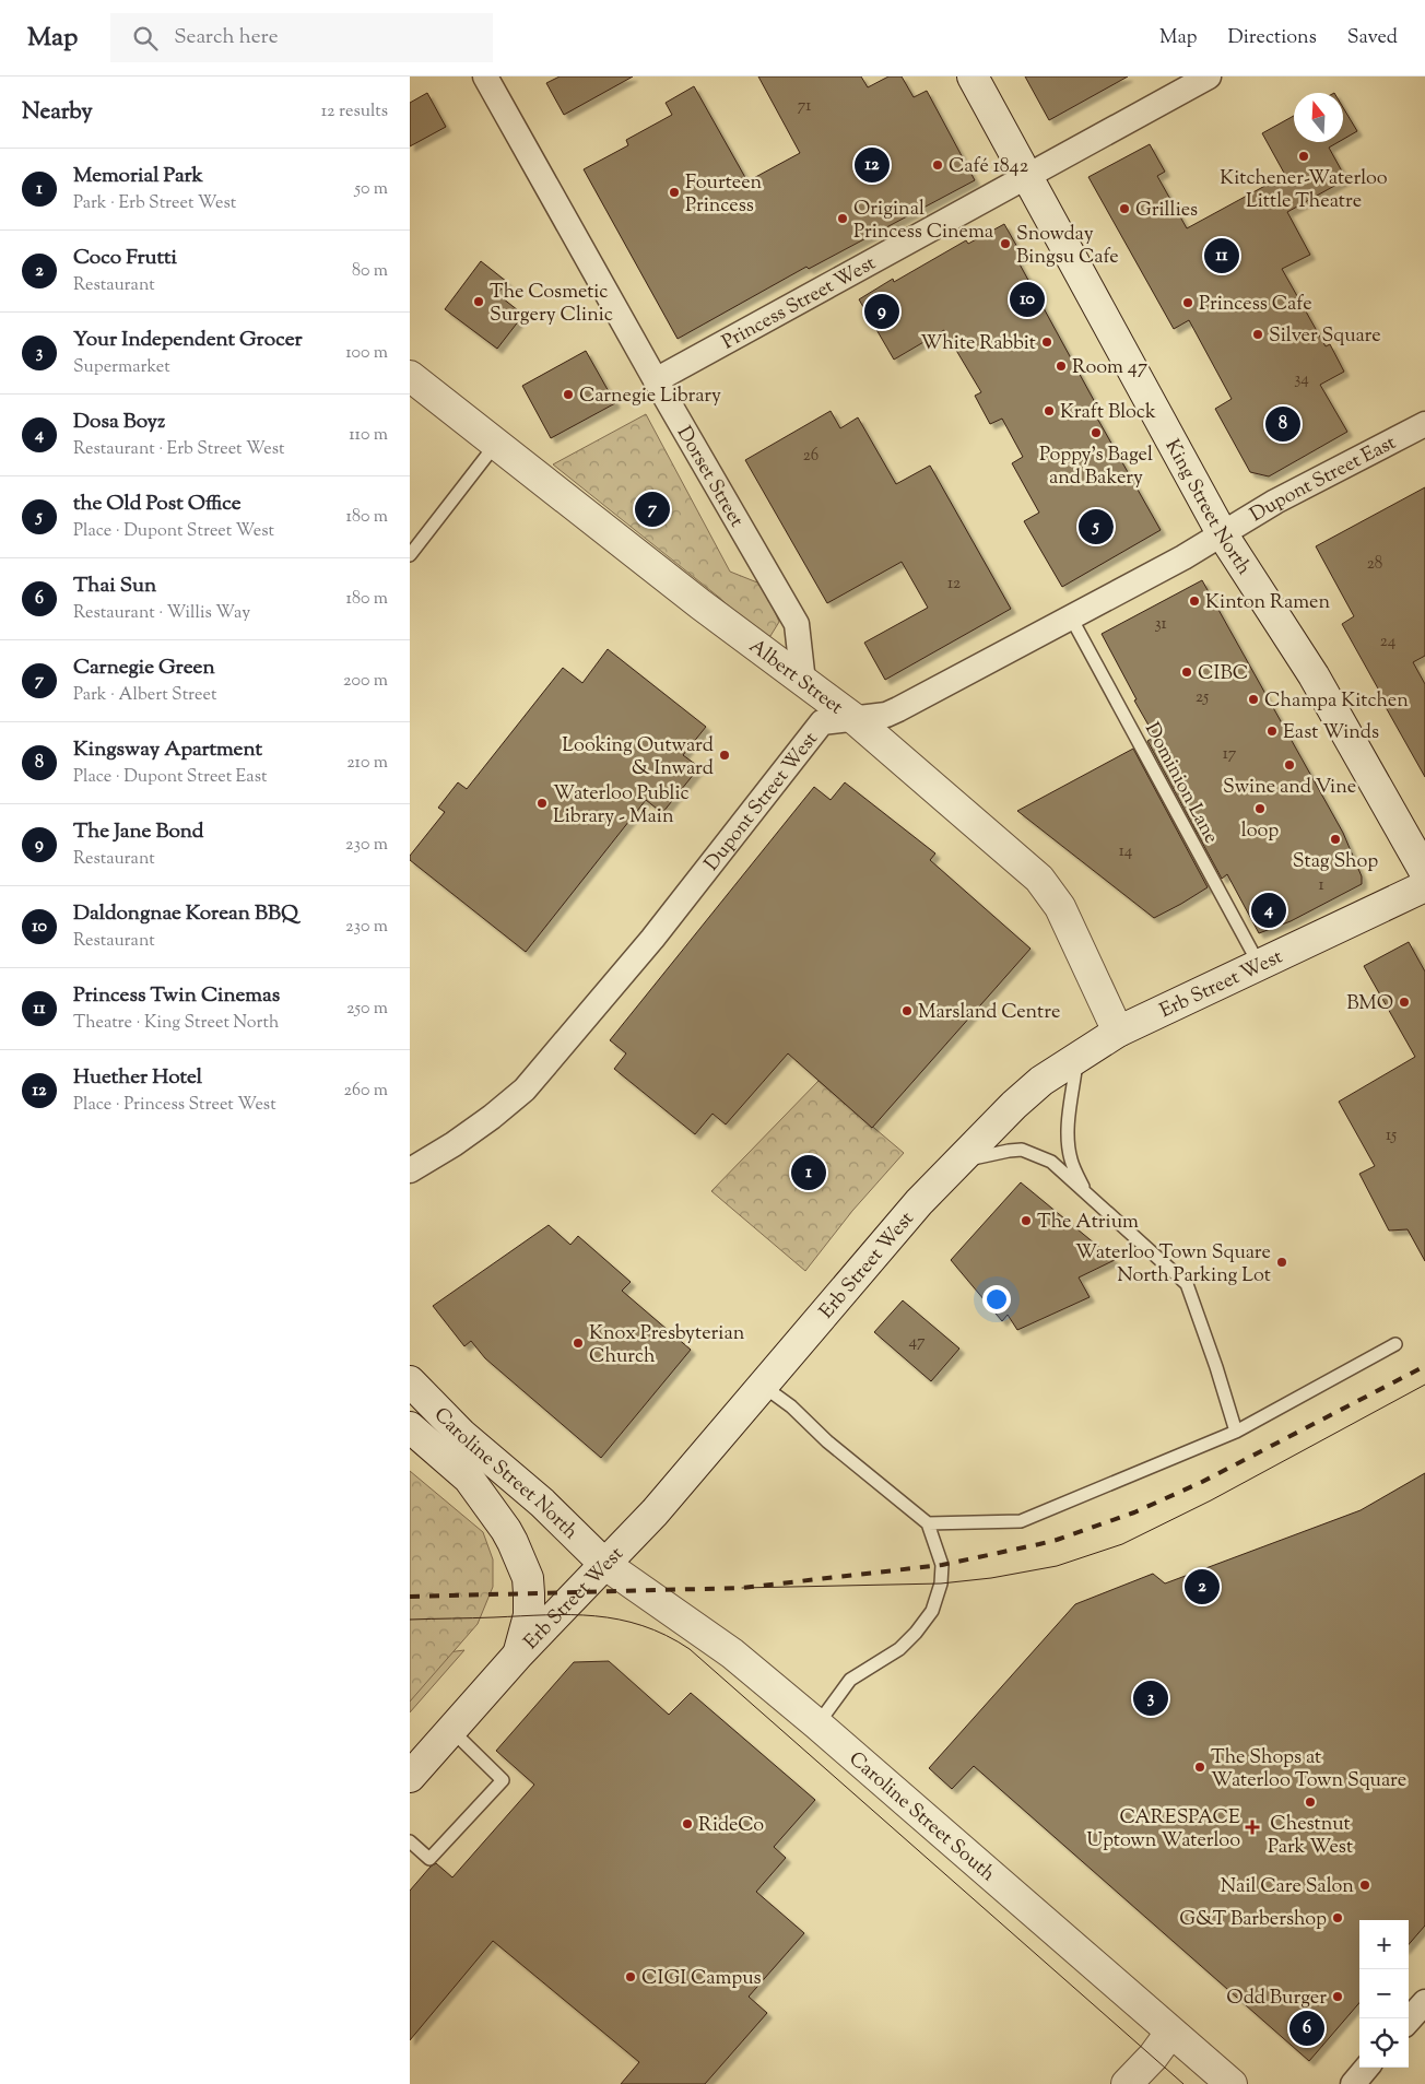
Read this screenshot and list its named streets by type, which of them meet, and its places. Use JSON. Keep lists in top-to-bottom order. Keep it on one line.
{"streets":{"main road":["King Street North","Albert Street","Erb Street West","Caroline Street North","Caroline Street South"],"street":["Princess Street West","Dorset Street","Dupont Street East","Dupont Street West"],"lane":["Dominion Lane"]},"crossings":[["Princess Street West","Dorset Street"],["Princess Street West","King Street North"],["Dorset Street","Albert Street"],["Dupont Street East","King Street North"],["Dupont Street East","Dupont Street West"],["King Street North","Dupont Street West"],["Albert Street","Dupont Street West"],["Albert Street","Erb Street West"],["Dominion Lane","Dupont Street West"],["Dominion Lane","Erb Street West"],["Erb Street West","Caroline Street North"],["Erb Street West","Caroline Street South"],["Caroline Street North","Caroline Street South"]],"places":{"other":["Kitchener-Waterloo Little Theatre","Café 1842","Fourteen Princess","Grillies","Original Princess Cinema","Snowday Bingsu Cafe","The Cosmetic Surgery Clinic","Princess Cafe","Silver Square","White Rabbit","Room 47","Carnegie Library","Kraft Block","Poppy's Bagel and Bakery","Kinton Ramen","CIBC","Champa Kitchen","East Winds","Looking Outward & Inward","Swine and Vine","Waterloo Public Library - Main","loop","Stag Shop","BMO","Marsland Centre","The Atrium","Waterloo Town Square North Parking Lot","Knox Presbyterian Church","The Shops at Waterloo Town Square","Chestnut Park West","RideCo","Nail Care Salon","G&T Barbershop","CIGI Campus","Odd Burger"],"health":["CARESPACE Uptown Waterloo"]},"house_numbers":["71","34","26","28","12","31","24","25","17","14","1","15","47"],"north":"top","page":{"header":"Map","search":"Search here","nav":["Map","Directions","Saved"],"heading":["Nearby","12 results"],"pins":["12","11","10","9","8","7","5","4","1","2","3","6"],"list":[{"mark":"1","name":"Memorial Park","note":"Park · Erb Street West","value":"50 m"},{"mark":"2","name":"Coco Frutti","note":"Restaurant","value":"80 m"},{"mark":"3","name":"Your Independent Grocer","note":"Supermarket","value":"100 m"},{"mark":"4","name":"Dosa Boyz","note":"Restaurant · Erb Street West","value":"110 m"},{"mark":"5","name":"the Old Post Office","note":"Place · Dupont Street West","value":"180 m"},{"mark":"6","name":"Thai Sun","note":"Restaurant · Willis Way","value":"180 m"},{"mark":"7","name":"Carnegie Green","note":"Park · Albert Street","value":"200 m"},{"mark":"8","name":"Kingsway Apartment","note":"Place · Dupont Street East","value":"210 m"},{"mark":"9","name":"The Jane Bond","note":"Restaurant","value":"230 m"},{"mark":"10","name":"Daldongnae Korean BBQ","note":"Restaurant","value":"230 m"},{"mark":"11","name":"Princess Twin Cinemas","note":"Theatre · King Street North","value":"250 m"},{"mark":"12","name":"Huether Hotel","note":"Place · Princess Street West","value":"260 m"}],"map_buttons":["+","−"]}}
